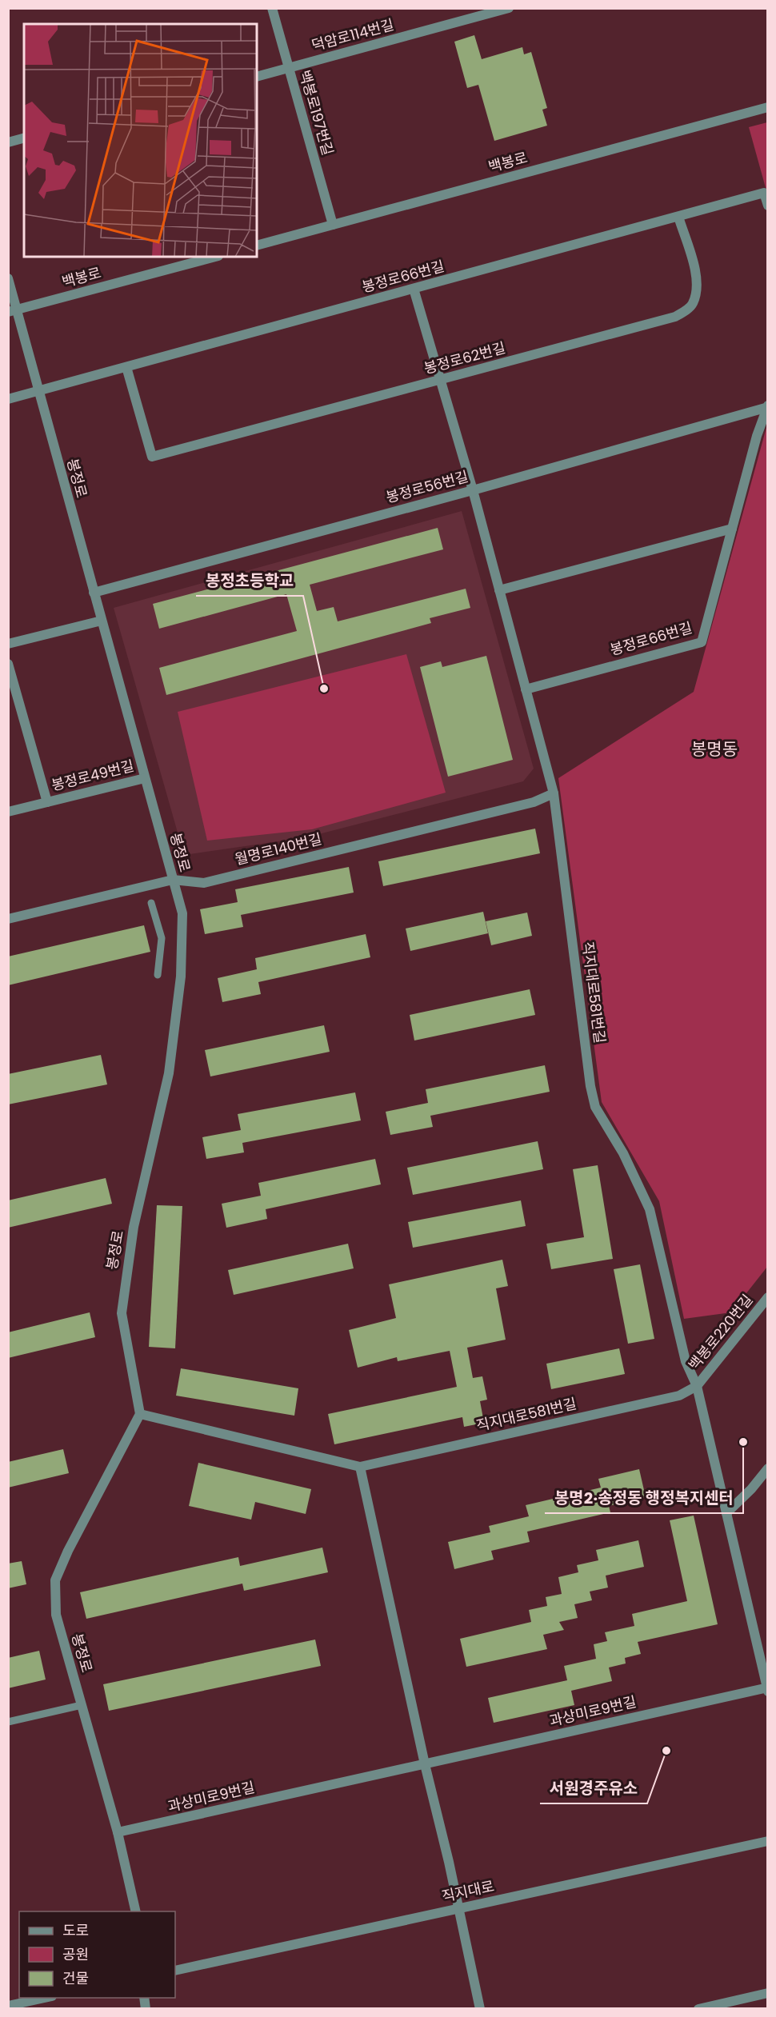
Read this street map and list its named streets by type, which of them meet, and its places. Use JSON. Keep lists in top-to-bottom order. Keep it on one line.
{"streets":{"street":["덕암로114번길","백봉로197번길","백봉로","봉정로66번길","봉정로62번길","봉정로","봉정로56번길","봉정로49번길","월명로140번길","직지대로581번길","백봉로220번길","과상미로9번길","직지대로"]},"crossings":[["덕암로114번길","백봉로197번길"],["백봉로197번길","백봉로"],["백봉로","봉정로"],["봉정로66번길","봉정로62번길"],["봉정로66번길","봉정로"],["봉정로66번길","봉정로56번길"],["봉정로66번길","직지대로581번길"],["봉정로62번길","직지대로581번길"],["봉정로","봉정로56번길"],["봉정로","봉정로49번길"],["봉정로","월명로140번길"],["봉정로","과상미로9번길"],["봉정로56번길","직지대로581번길"],["월명로140번길","직지대로581번길"],["직지대로581번길","백봉로220번길"],["직지대로581번길","과상미로9번길"]],"districts":["봉명동"],"places":["봉정초등학교","봉명2·송정동 행정복지센터","서원경주유소"],"legend":["도로","공원","건물"]}
